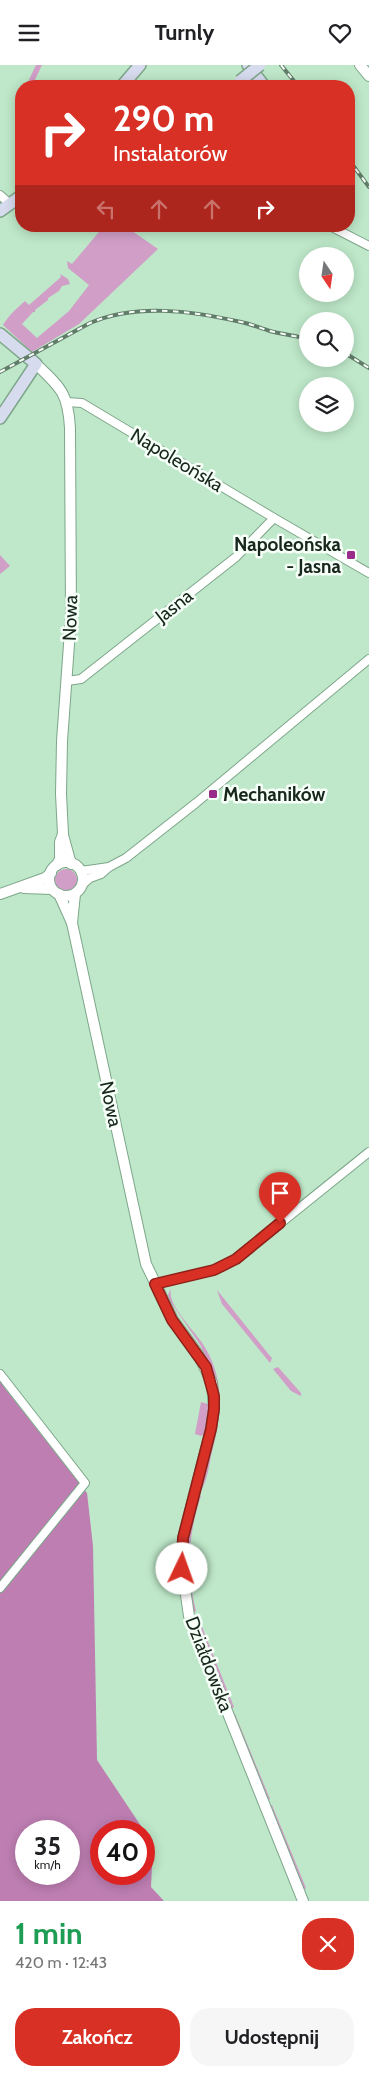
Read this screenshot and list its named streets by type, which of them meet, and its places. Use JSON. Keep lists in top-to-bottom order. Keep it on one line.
{"streets":{"street":["Napoleońska","Jasna","Nowa","Działdowska"]},"crossings":[["Napoleońska","Jasna"],["Napoleońska","Nowa"],["Jasna","Nowa"],["Nowa","Działdowska"]],"places":{"transit":["Napoleońska - Jasna","Mechaników"]},"north":"bottom","page":{"header":"Turnly","turn":["290 m","Instalatorów"],"speed":"35 km/h","limit":"40","heading":["1 min","420 m · 12:43"],"buttons":["Zakończ","Udostępnij"]}}
